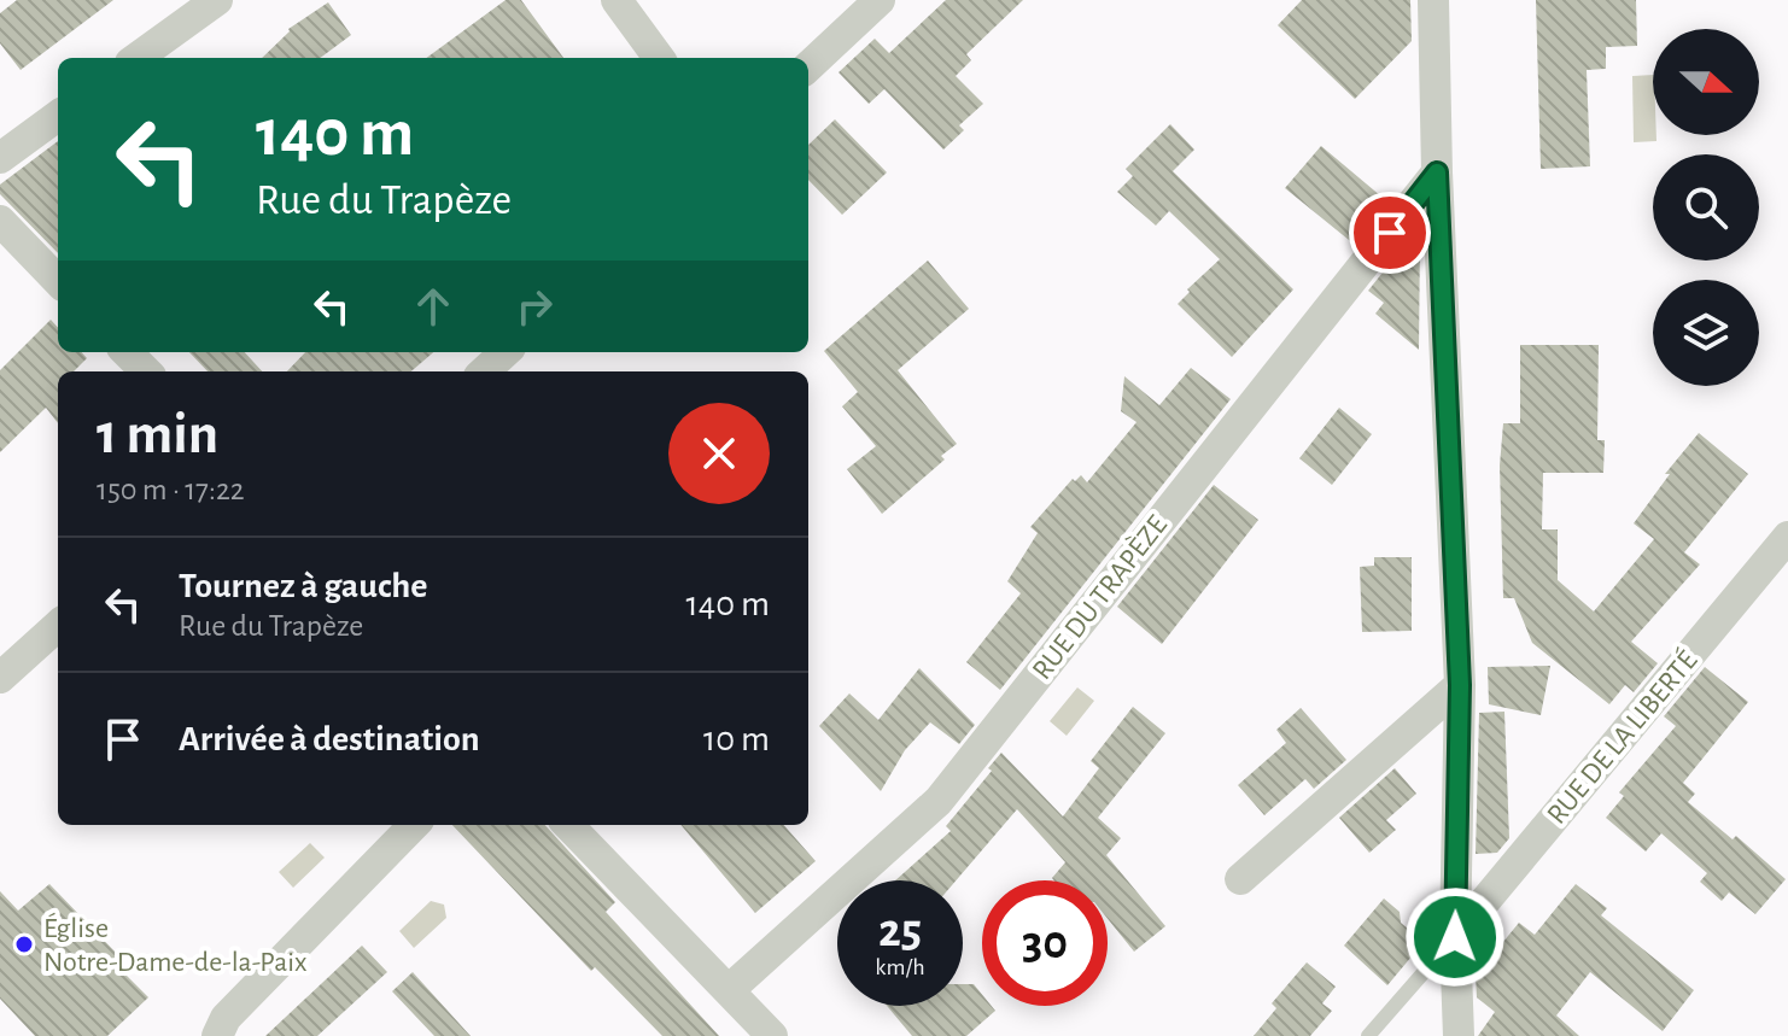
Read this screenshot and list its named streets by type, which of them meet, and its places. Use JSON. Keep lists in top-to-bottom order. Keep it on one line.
{"streets":{"street":["RUE DU TRAPÈZE","RUE DE LA LIBERTÉ"]},"places":["Église Notre-Dame-de-la-Paix"],"north":"right","page":{"turn":["140 m","Rue du Trapèze"],"heading":["1 min","150 m · 17:22"],"list":[{"name":"Tournez à gauche","note":"Rue du Trapèze","value":"140 m"},{"name":"Arrivée à destination","value":"10 m"}],"speed":"25 km/h","limit":"30"}}
